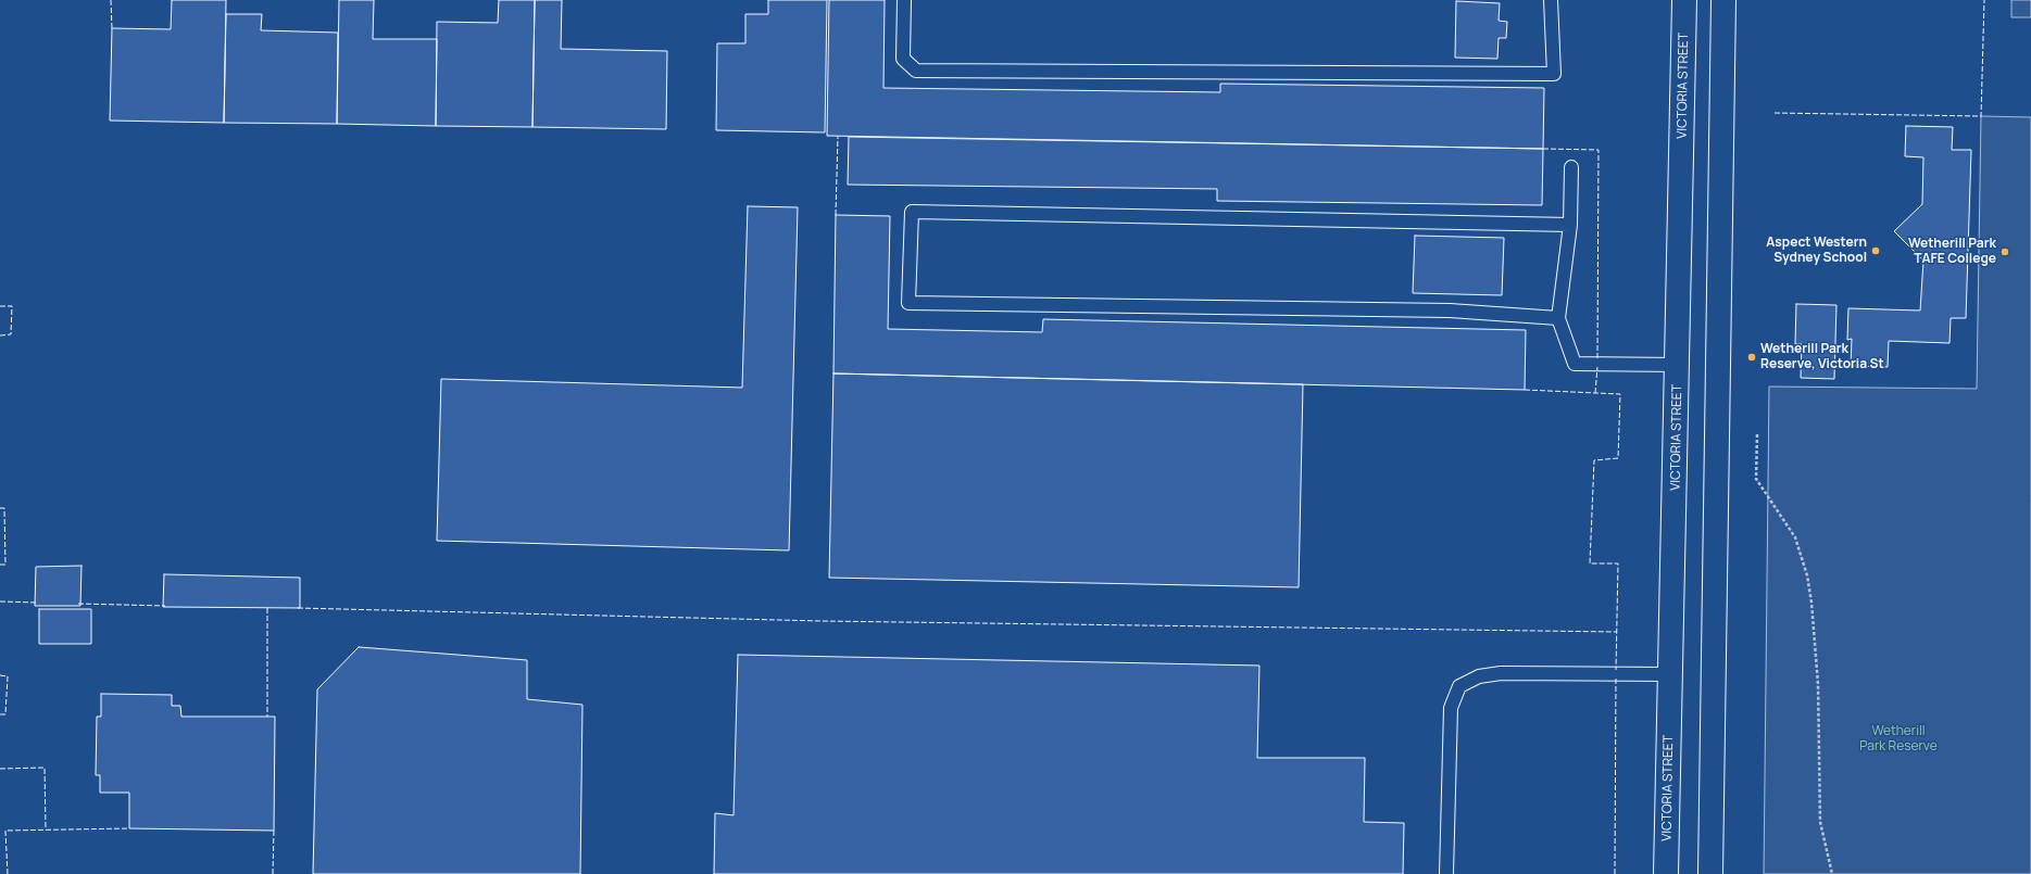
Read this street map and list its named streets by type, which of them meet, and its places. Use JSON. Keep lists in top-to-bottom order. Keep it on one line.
{"streets":{"main road":["VICTORIA STREET"]},"parks":["Wetherill Park Reserve"],"places":["Aspect Western Sydney School","Wetherill Park TAFE College","Wetherill Park Reserve, Victoria St"]}
